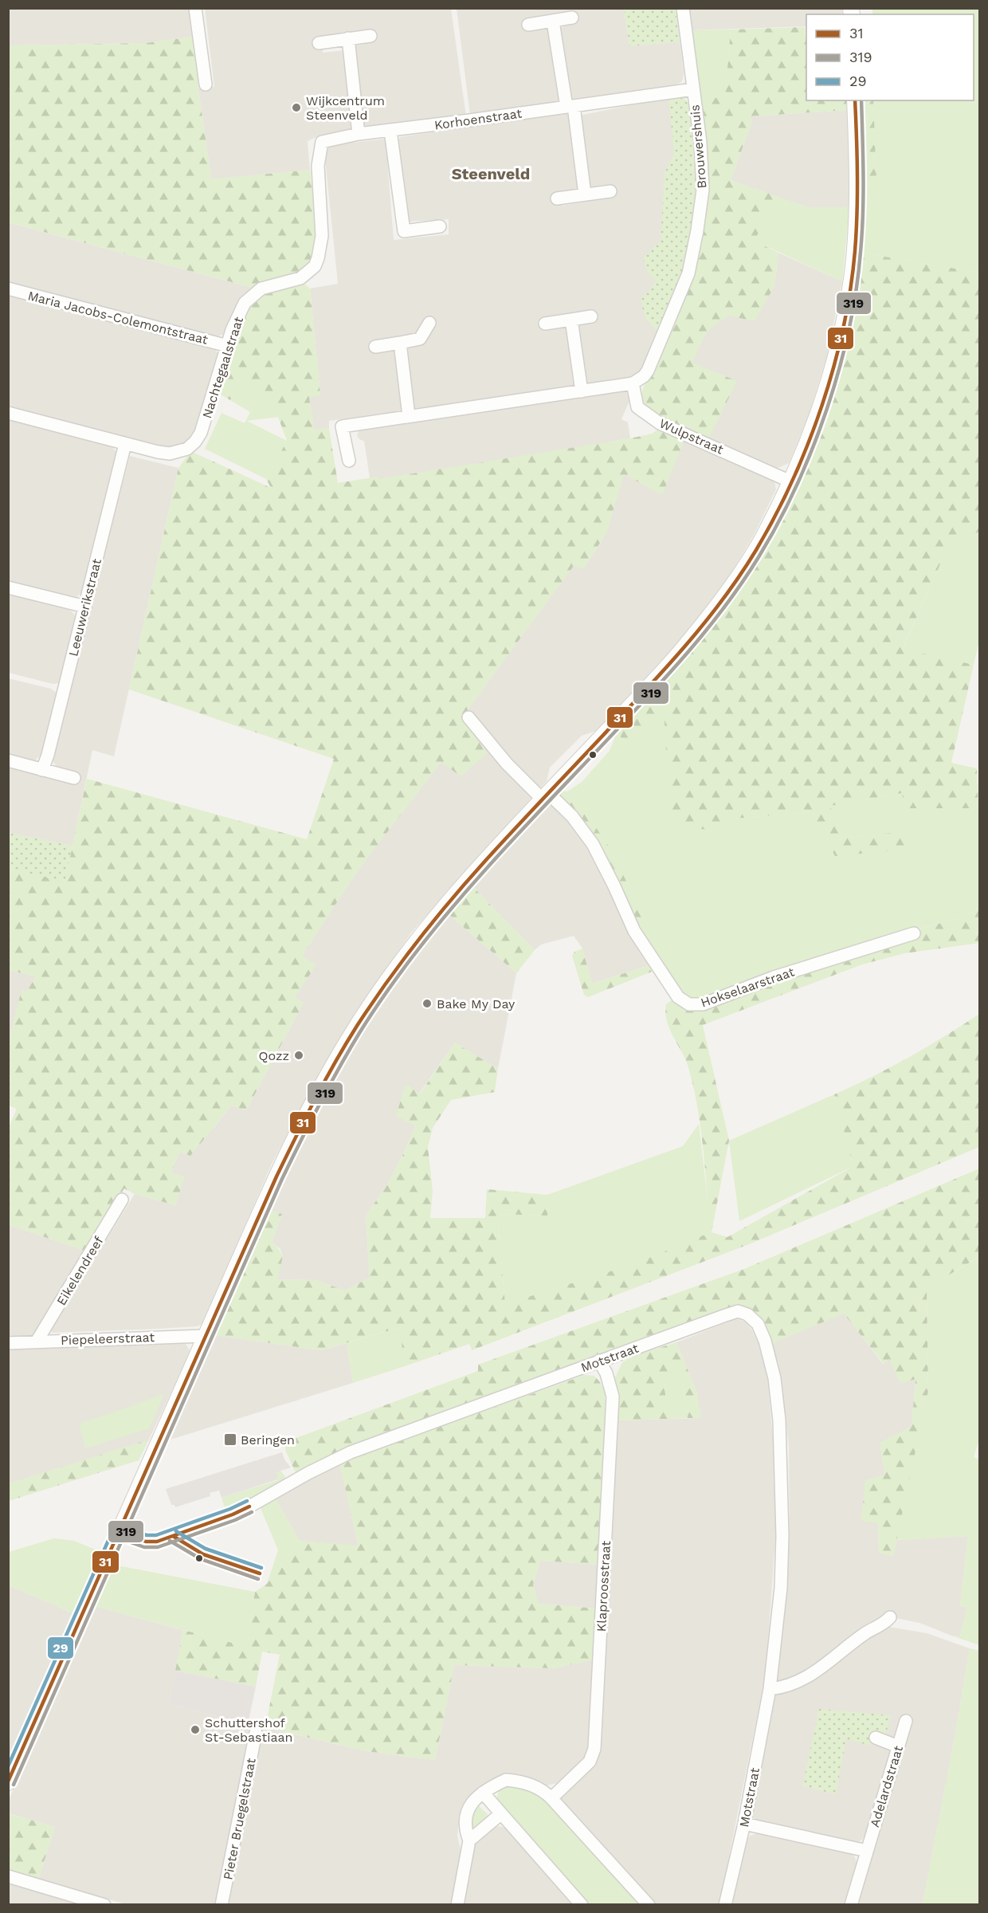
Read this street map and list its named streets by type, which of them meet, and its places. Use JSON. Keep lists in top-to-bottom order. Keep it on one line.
{"streets":{"street":["Korhoenstraat","Brouwershuis","Maria Jacobs-Colemontstraat","Nachtegaalstraat","Wulpstraat","Leeuwerikstraat","Hokselaarstraat","Eikelendreef","Piepeleerstraat","Motstraat","Klaproosstraat","Adelardstraat","Pieter Bruegelstraat"]},"crossings":[["Korhoenstraat","Brouwershuis"],["Korhoenstraat","Nachtegaalstraat"],["Brouwershuis","Wulpstraat"],["Maria Jacobs-Colemontstraat","Nachtegaalstraat"],["Nachtegaalstraat","Leeuwerikstraat"],["Eikelendreef","Piepeleerstraat"],["Motstraat","Klaproosstraat"]],"districts":["Steenveld"],"places":{"other":["Wijkcentrum Steenveld","Bake My Day","Qozz","Schuttershof St-Sebastiaan"],"transit":["Beringen"]},"lines":["transit line 31","transit line 319","transit line 29"],"legend":["31","319","29"]}
